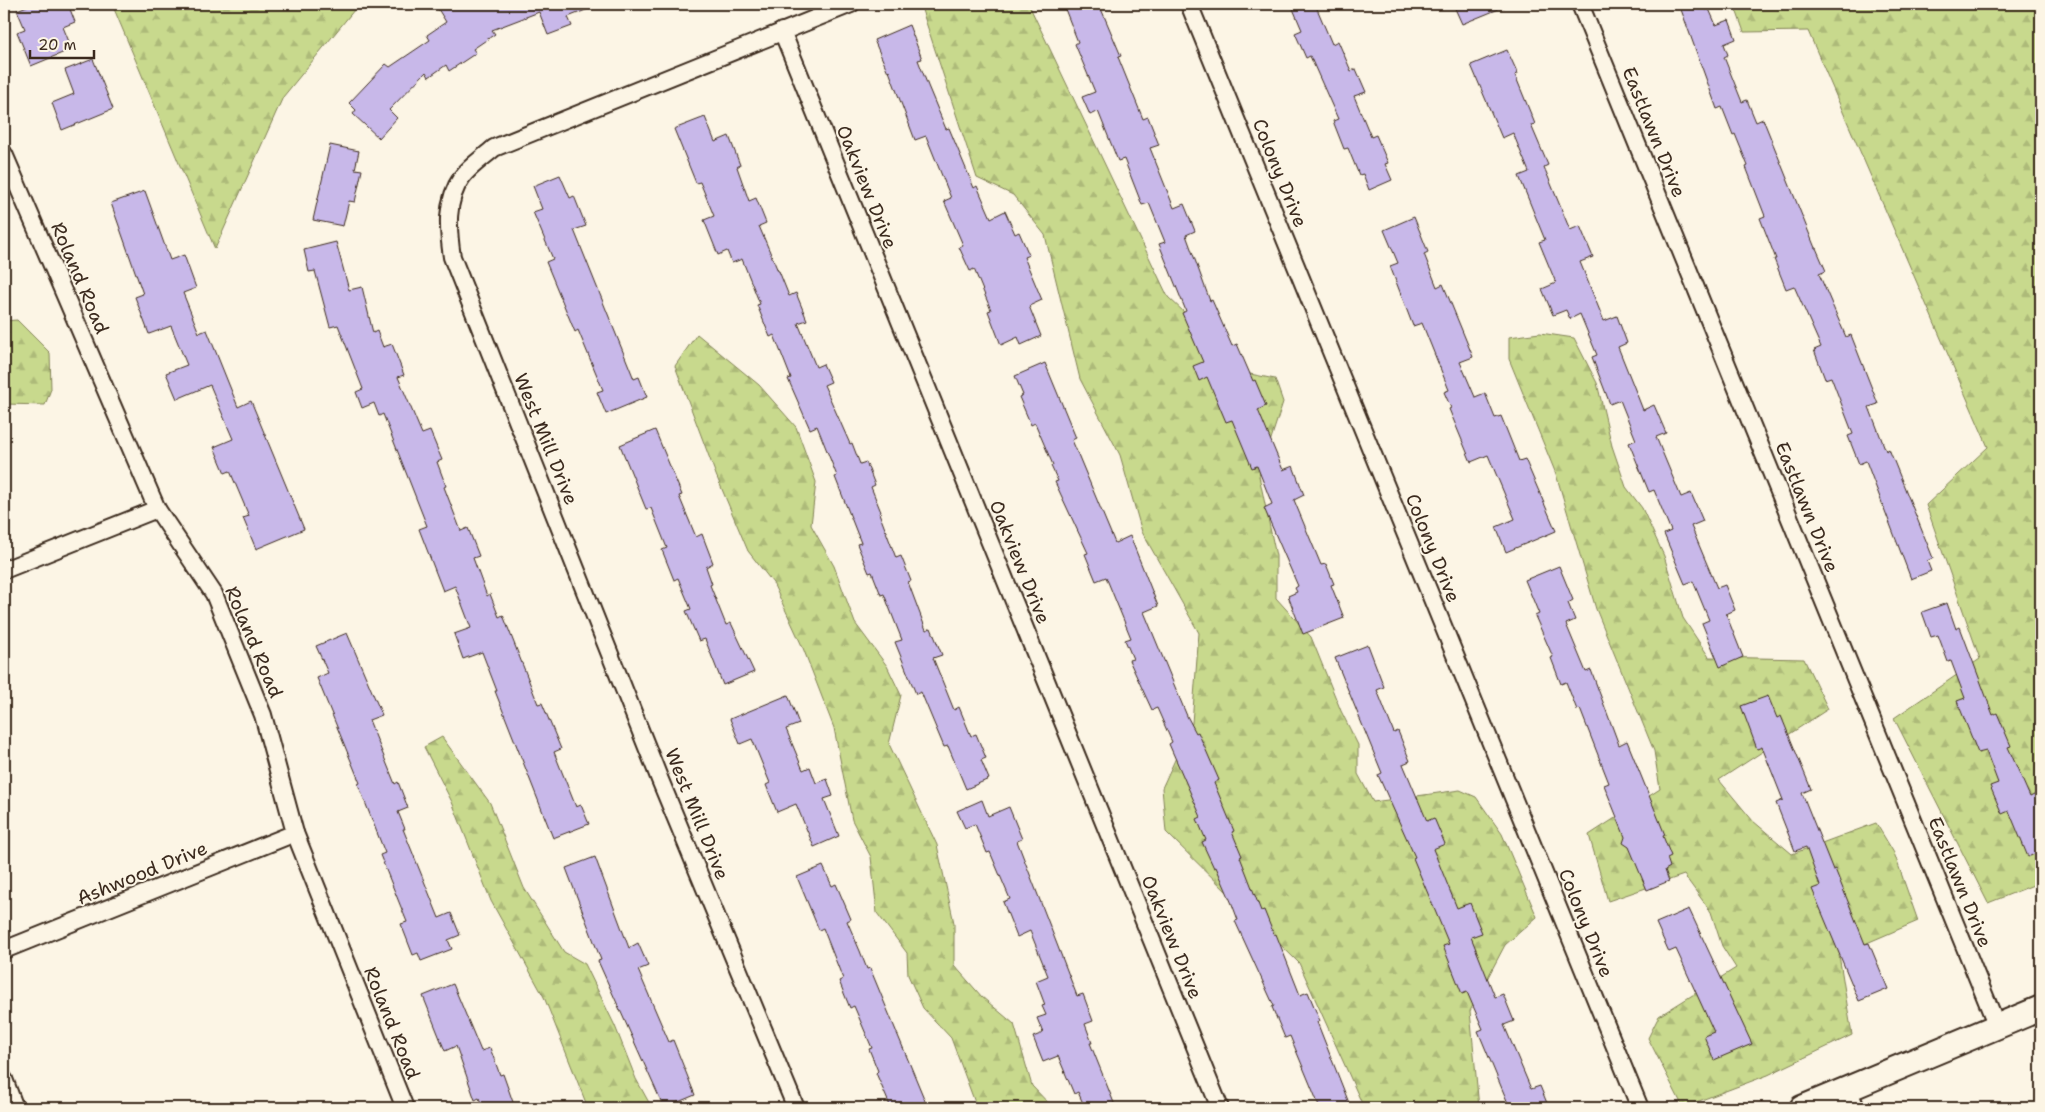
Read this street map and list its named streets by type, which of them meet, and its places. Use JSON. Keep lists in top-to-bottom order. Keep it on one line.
{"streets":{"street":["Eastlawn Drive","Colony Drive","Oakview Drive","Roland Road","West Mill Drive","Ashwood Drive"]},"crossings":[["Oakview Drive","West Mill Drive"],["Roland Road","Ashwood Drive"]],"scale_bar":"20 m"}
